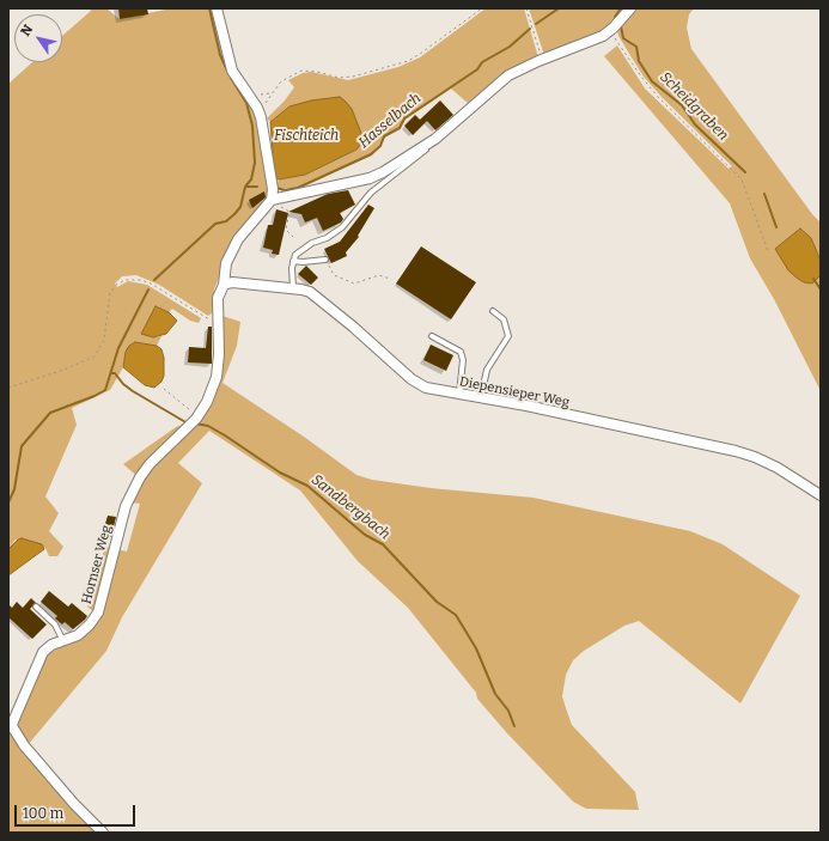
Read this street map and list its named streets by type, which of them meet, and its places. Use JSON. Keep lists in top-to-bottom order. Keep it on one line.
{"streets":{"street":["Diepensieper Weg","Hornser Weg"]},"water":["Scheidgraben","Hasselbach","Fischteich","Sandbergbach"],"scale_bar":"100 m","north":"top left"}
